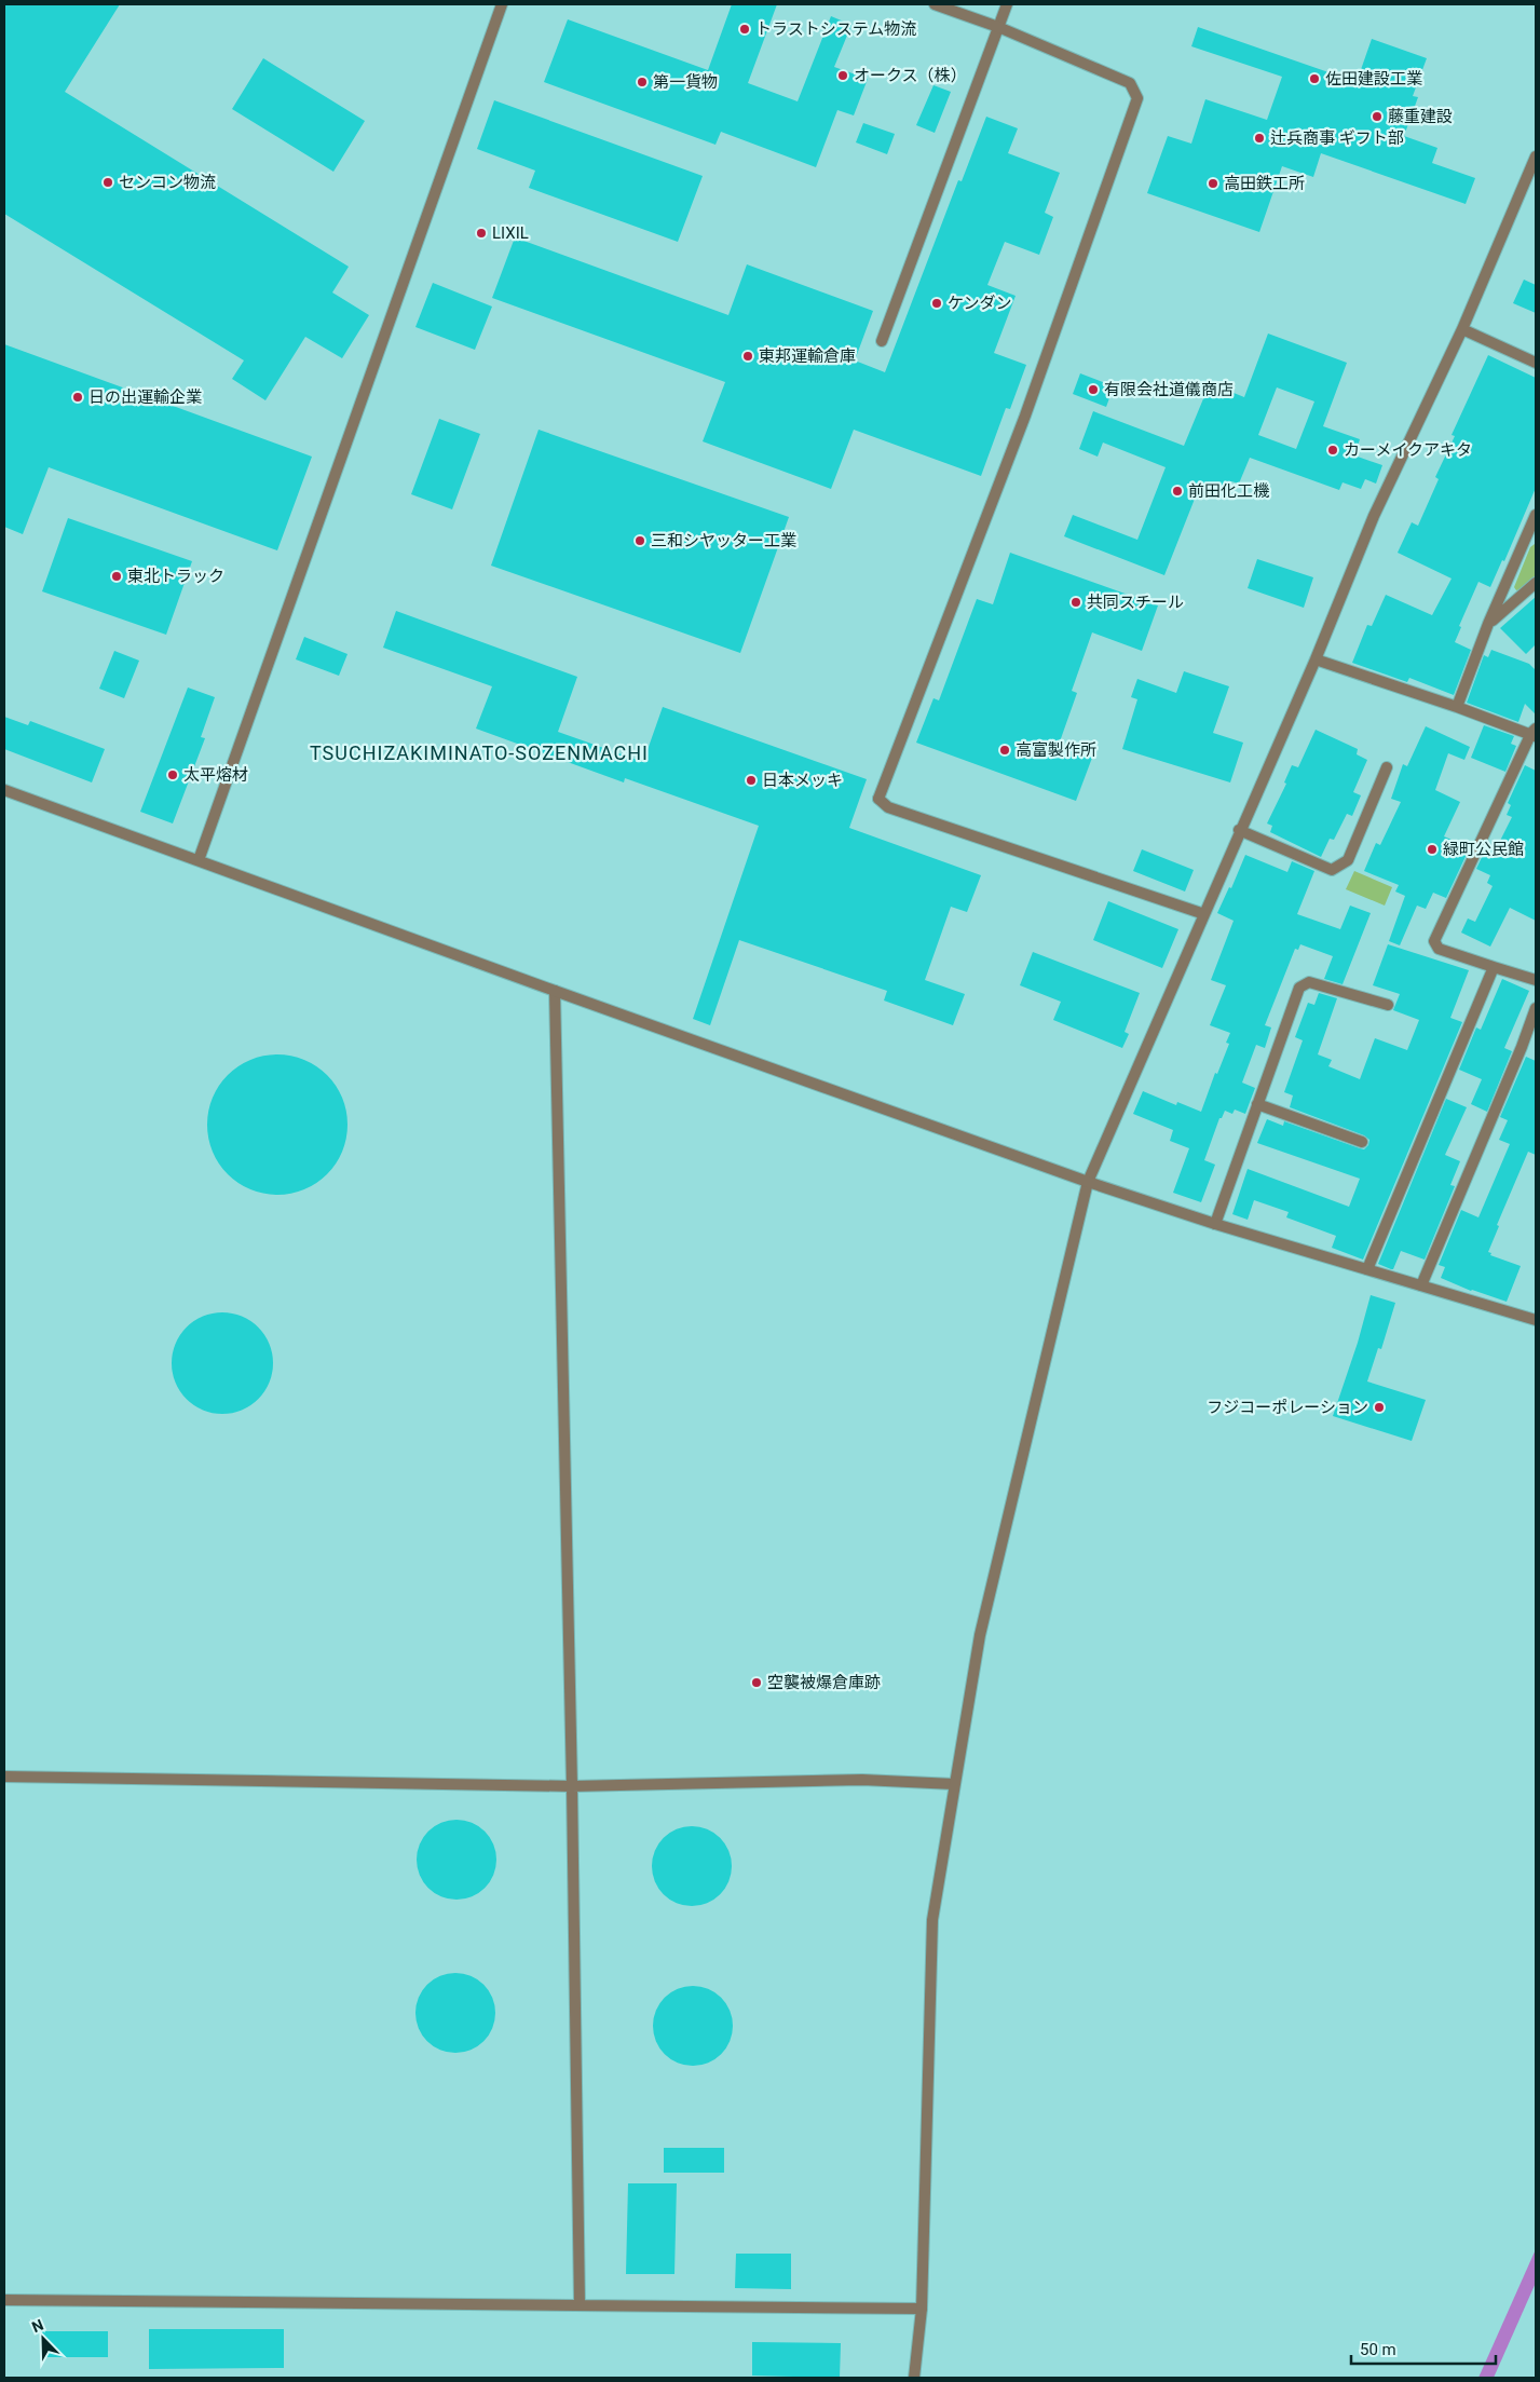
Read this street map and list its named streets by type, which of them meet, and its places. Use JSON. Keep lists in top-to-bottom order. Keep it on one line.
{"districts":["TSUCHIZAKIMINATO-SOZENMACHI"],"places":["トラストシステム物流","オークス（株）","佐田建設工業","第一貨物","藤重建設","辻兵商事 ギフト部","センコン物流","高田鉄工所","LIXIL","ケンダン","東邦運輸倉庫","有限会社道儀商店","日の出運輸企業","カーメイクアキタ","前田化工機","三和シヤッター工業","東北トラック","共同スチール","高富製作所","太平熔材","日本メッキ","緑町公民館","フジコーポレーション","空襲被爆倉庫跡"],"scale_bar":"50 m","north":"top left"}
